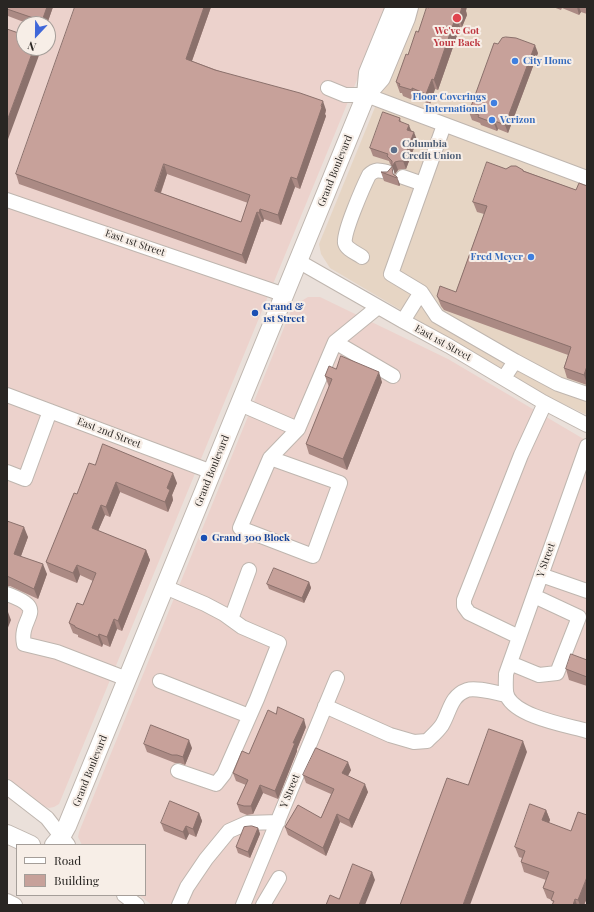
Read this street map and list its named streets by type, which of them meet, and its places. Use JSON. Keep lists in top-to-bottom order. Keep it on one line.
{"streets":{"main road":["Grand Boulevard"],"street":["East 1st Street","East 2nd Street","Y Street"]},"crossings":[["Grand Boulevard","East 1st Street"],["Grand Boulevard","East 2nd Street"]],"places":["We've Got Your Back","City Home","Floor Coverings International","Verizon","Columbia Credit Union","Fred Meyer","Grand & 1st Street","Grand 300 Block"],"legend":["Road","Building"],"north":"bottom"}
